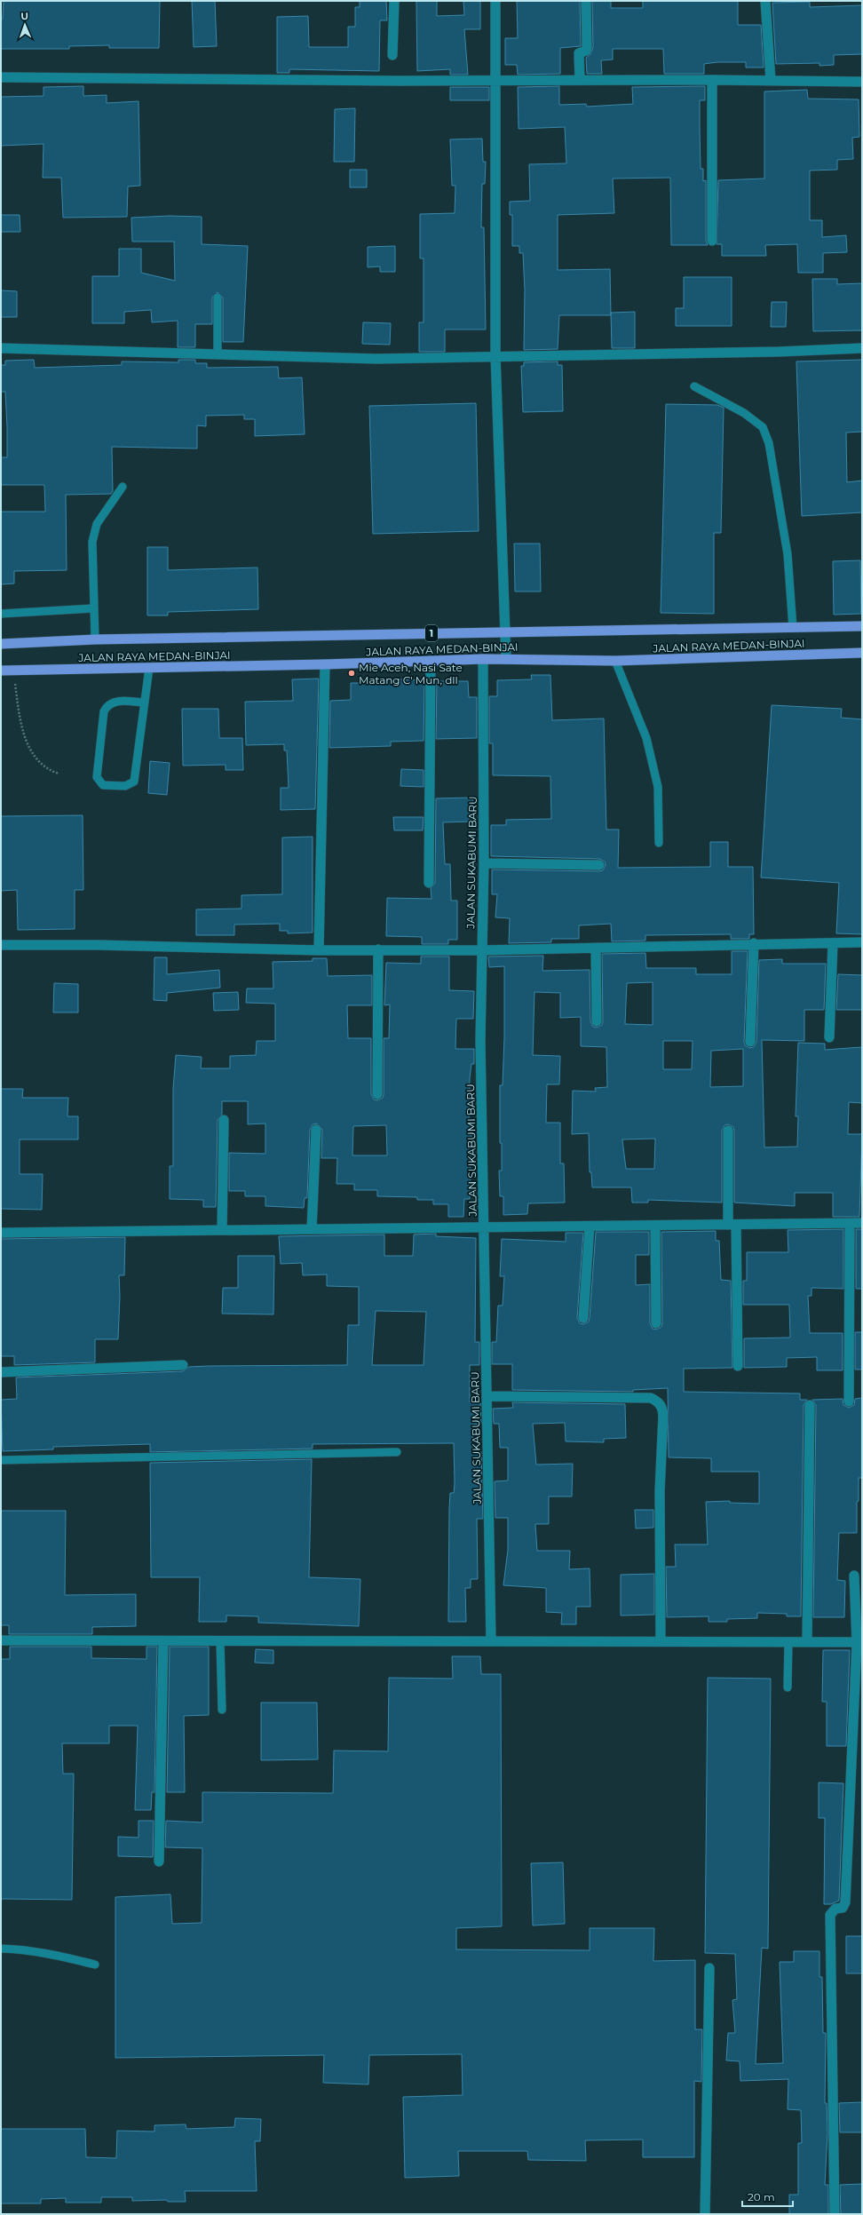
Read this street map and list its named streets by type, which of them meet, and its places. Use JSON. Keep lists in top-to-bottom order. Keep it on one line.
{"streets":{"highway":["1","JALAN RAYA MEDAN-BINJAI"],"street":["JALAN SUKABUMI BARU"]},"crossings":[["JALAN RAYA MEDAN-BINJAI","JALAN SUKABUMI BARU"]],"places":["Mie Aceh, Nasi Sate Matang C' Mun, dll"],"scale_bar":"20 m","north":"top"}
